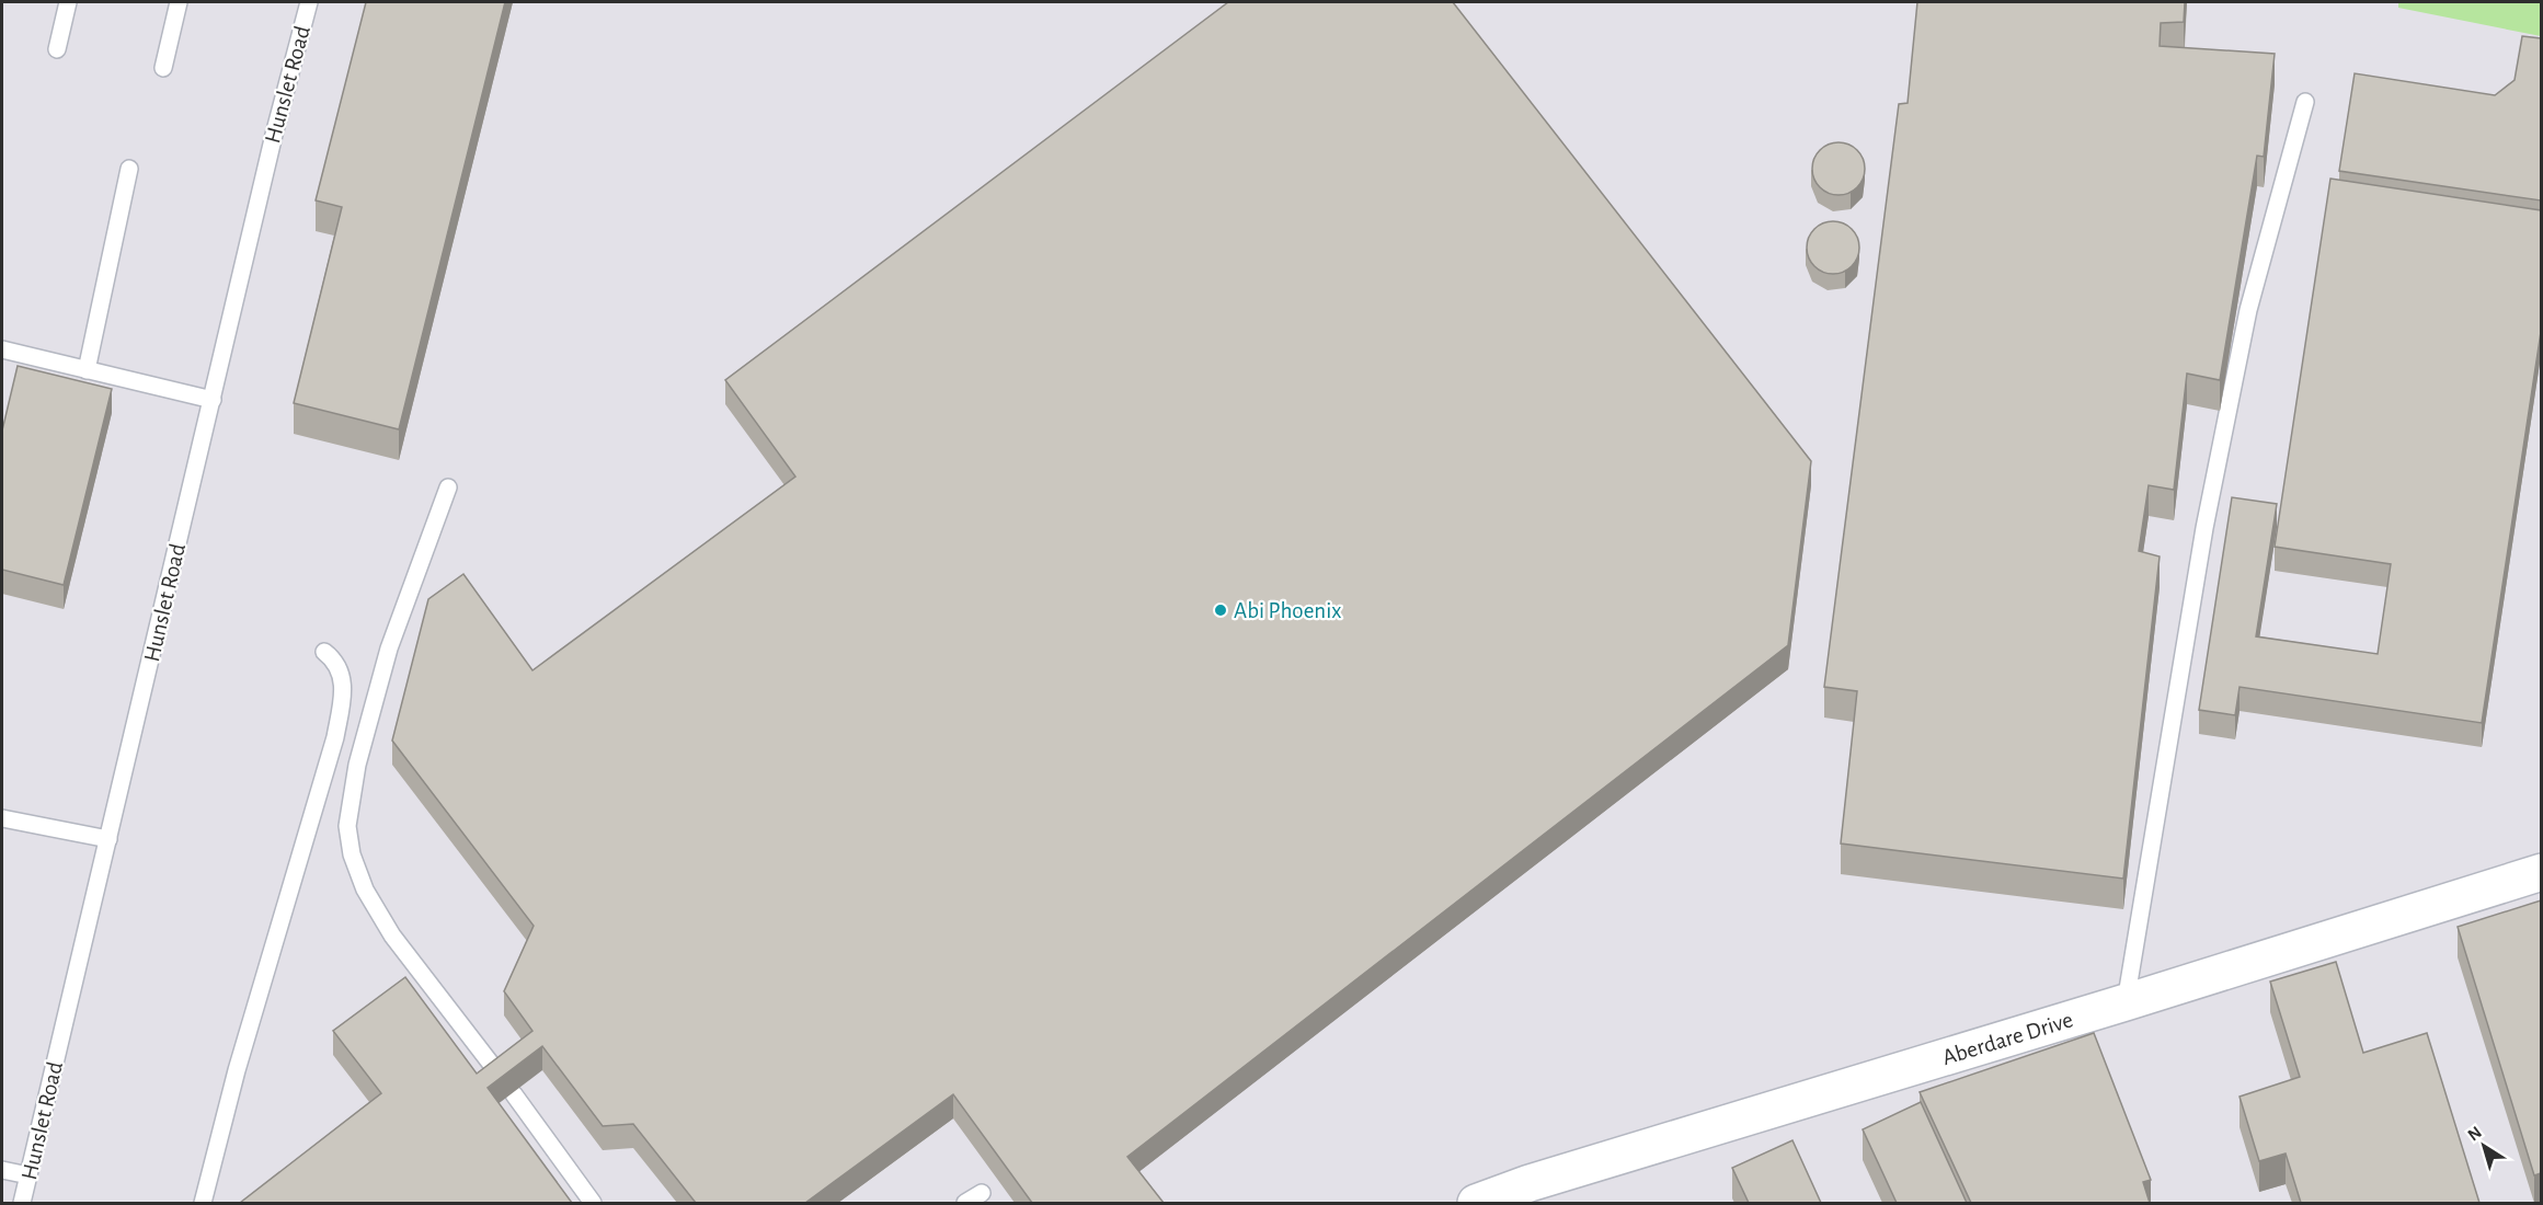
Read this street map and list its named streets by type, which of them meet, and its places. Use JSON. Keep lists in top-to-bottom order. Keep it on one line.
{"streets":{"street":["Aberdare Drive"],"lane":["Hunslet Road"]},"places":["Abi Phoenix"],"north":"top left"}
